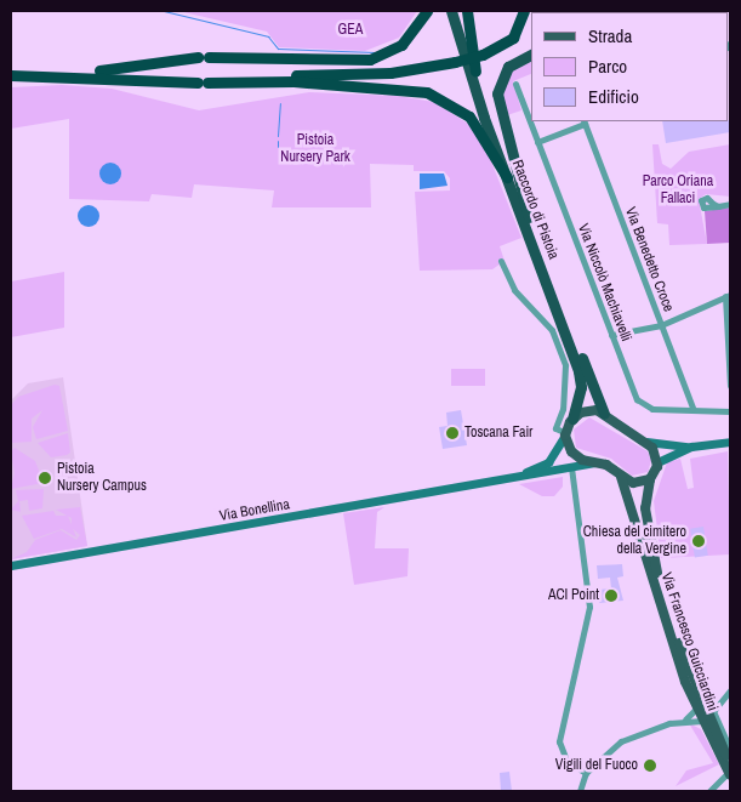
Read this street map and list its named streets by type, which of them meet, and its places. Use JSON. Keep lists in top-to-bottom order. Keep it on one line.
{"streets":{"highway":["Raccordo di Pistoia"],"main road":["Via Bonellina","Via Francesco Guicciardini"],"street":["Via Benedetto Croce","Via Niccolò Machiavelli"]},"crossings":[["Via Benedetto Croce","Via Niccolò Machiavelli"]],"parks":["GEA","Pistoia Nursery Park","Parco Oriana Fallaci"],"places":["Toscana Fair","Pistoia Nursery Campus","Chiesa del cimitero della Vergine","ACI Point","Vigili del Fuoco"],"legend":["Strada","Parco","Edificio"]}
